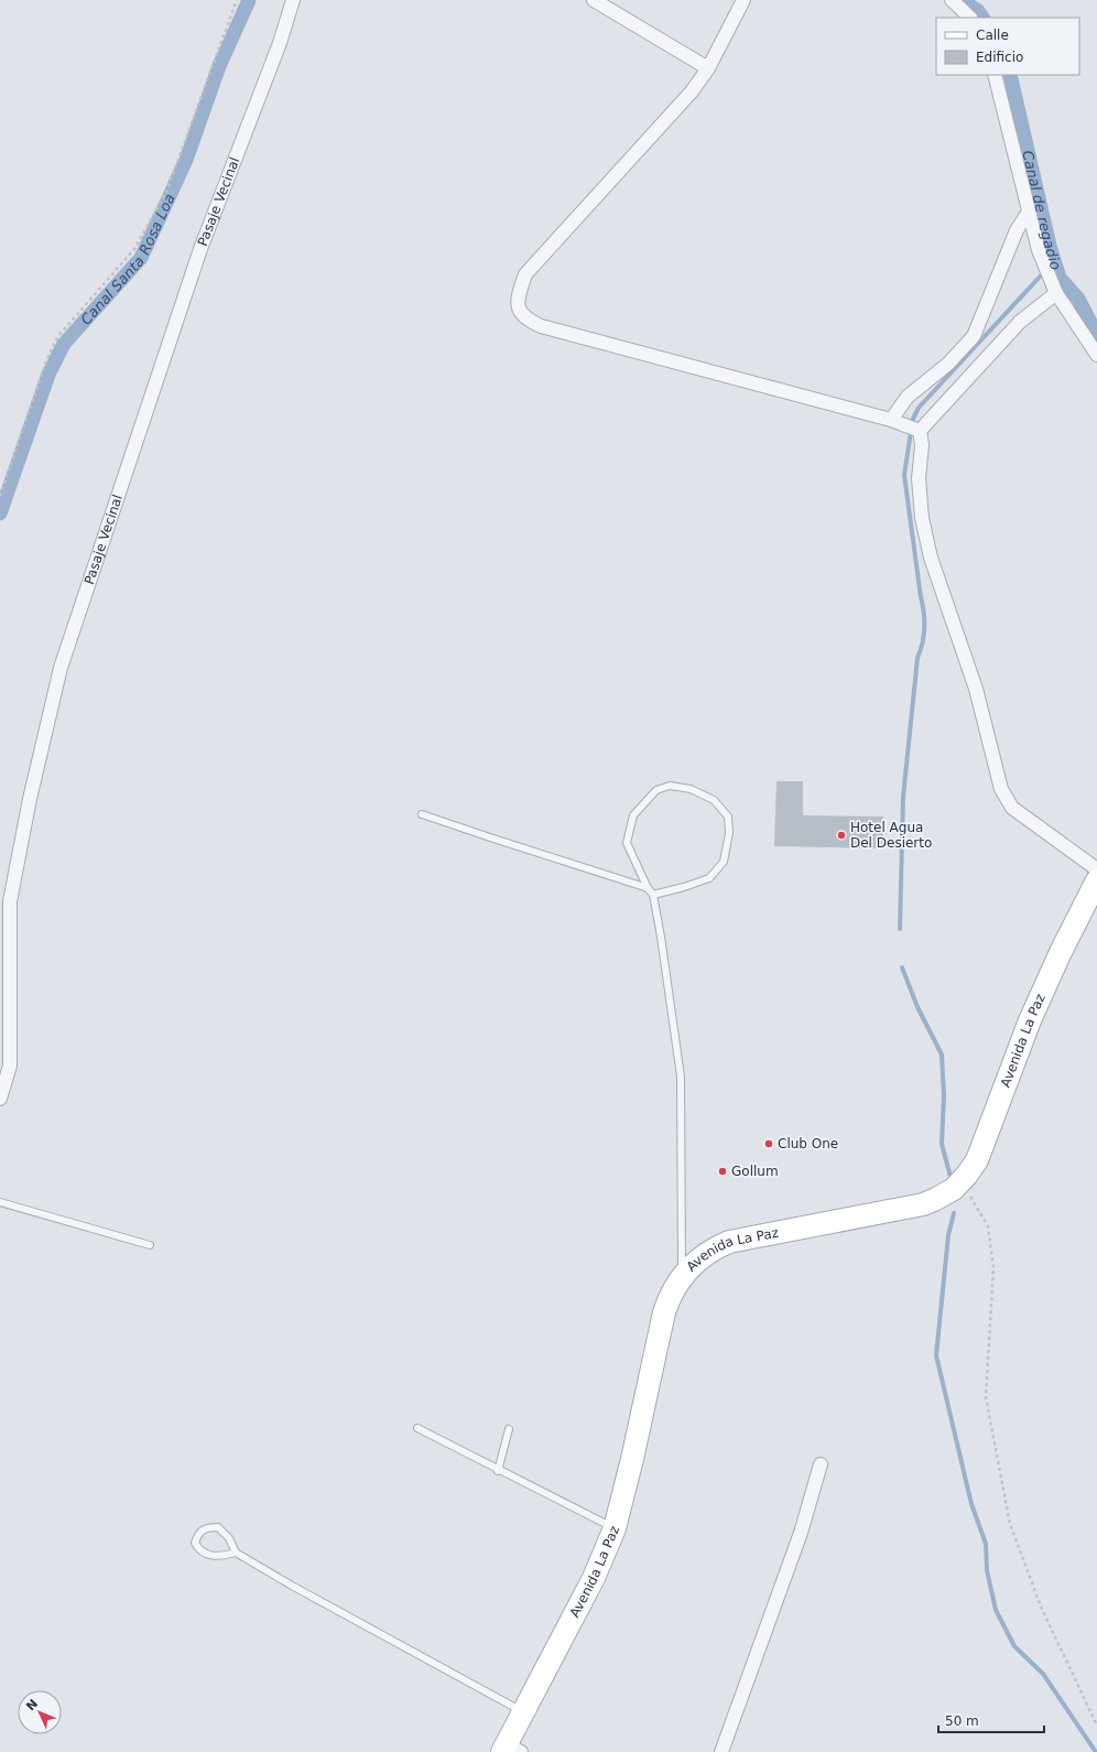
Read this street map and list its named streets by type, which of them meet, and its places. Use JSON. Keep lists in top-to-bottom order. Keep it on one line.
{"streets":{"main road":["Avenida La Paz"],"street":["Pasaje Vecinal"]},"water":["Canal de regadio","Canal Santa Rosa Loa"],"places":["Hotel Agua Del Desierto","Club One","Gollum"],"legend":["Calle","Edificio"],"scale_bar":"50 m","north":"top left"}
